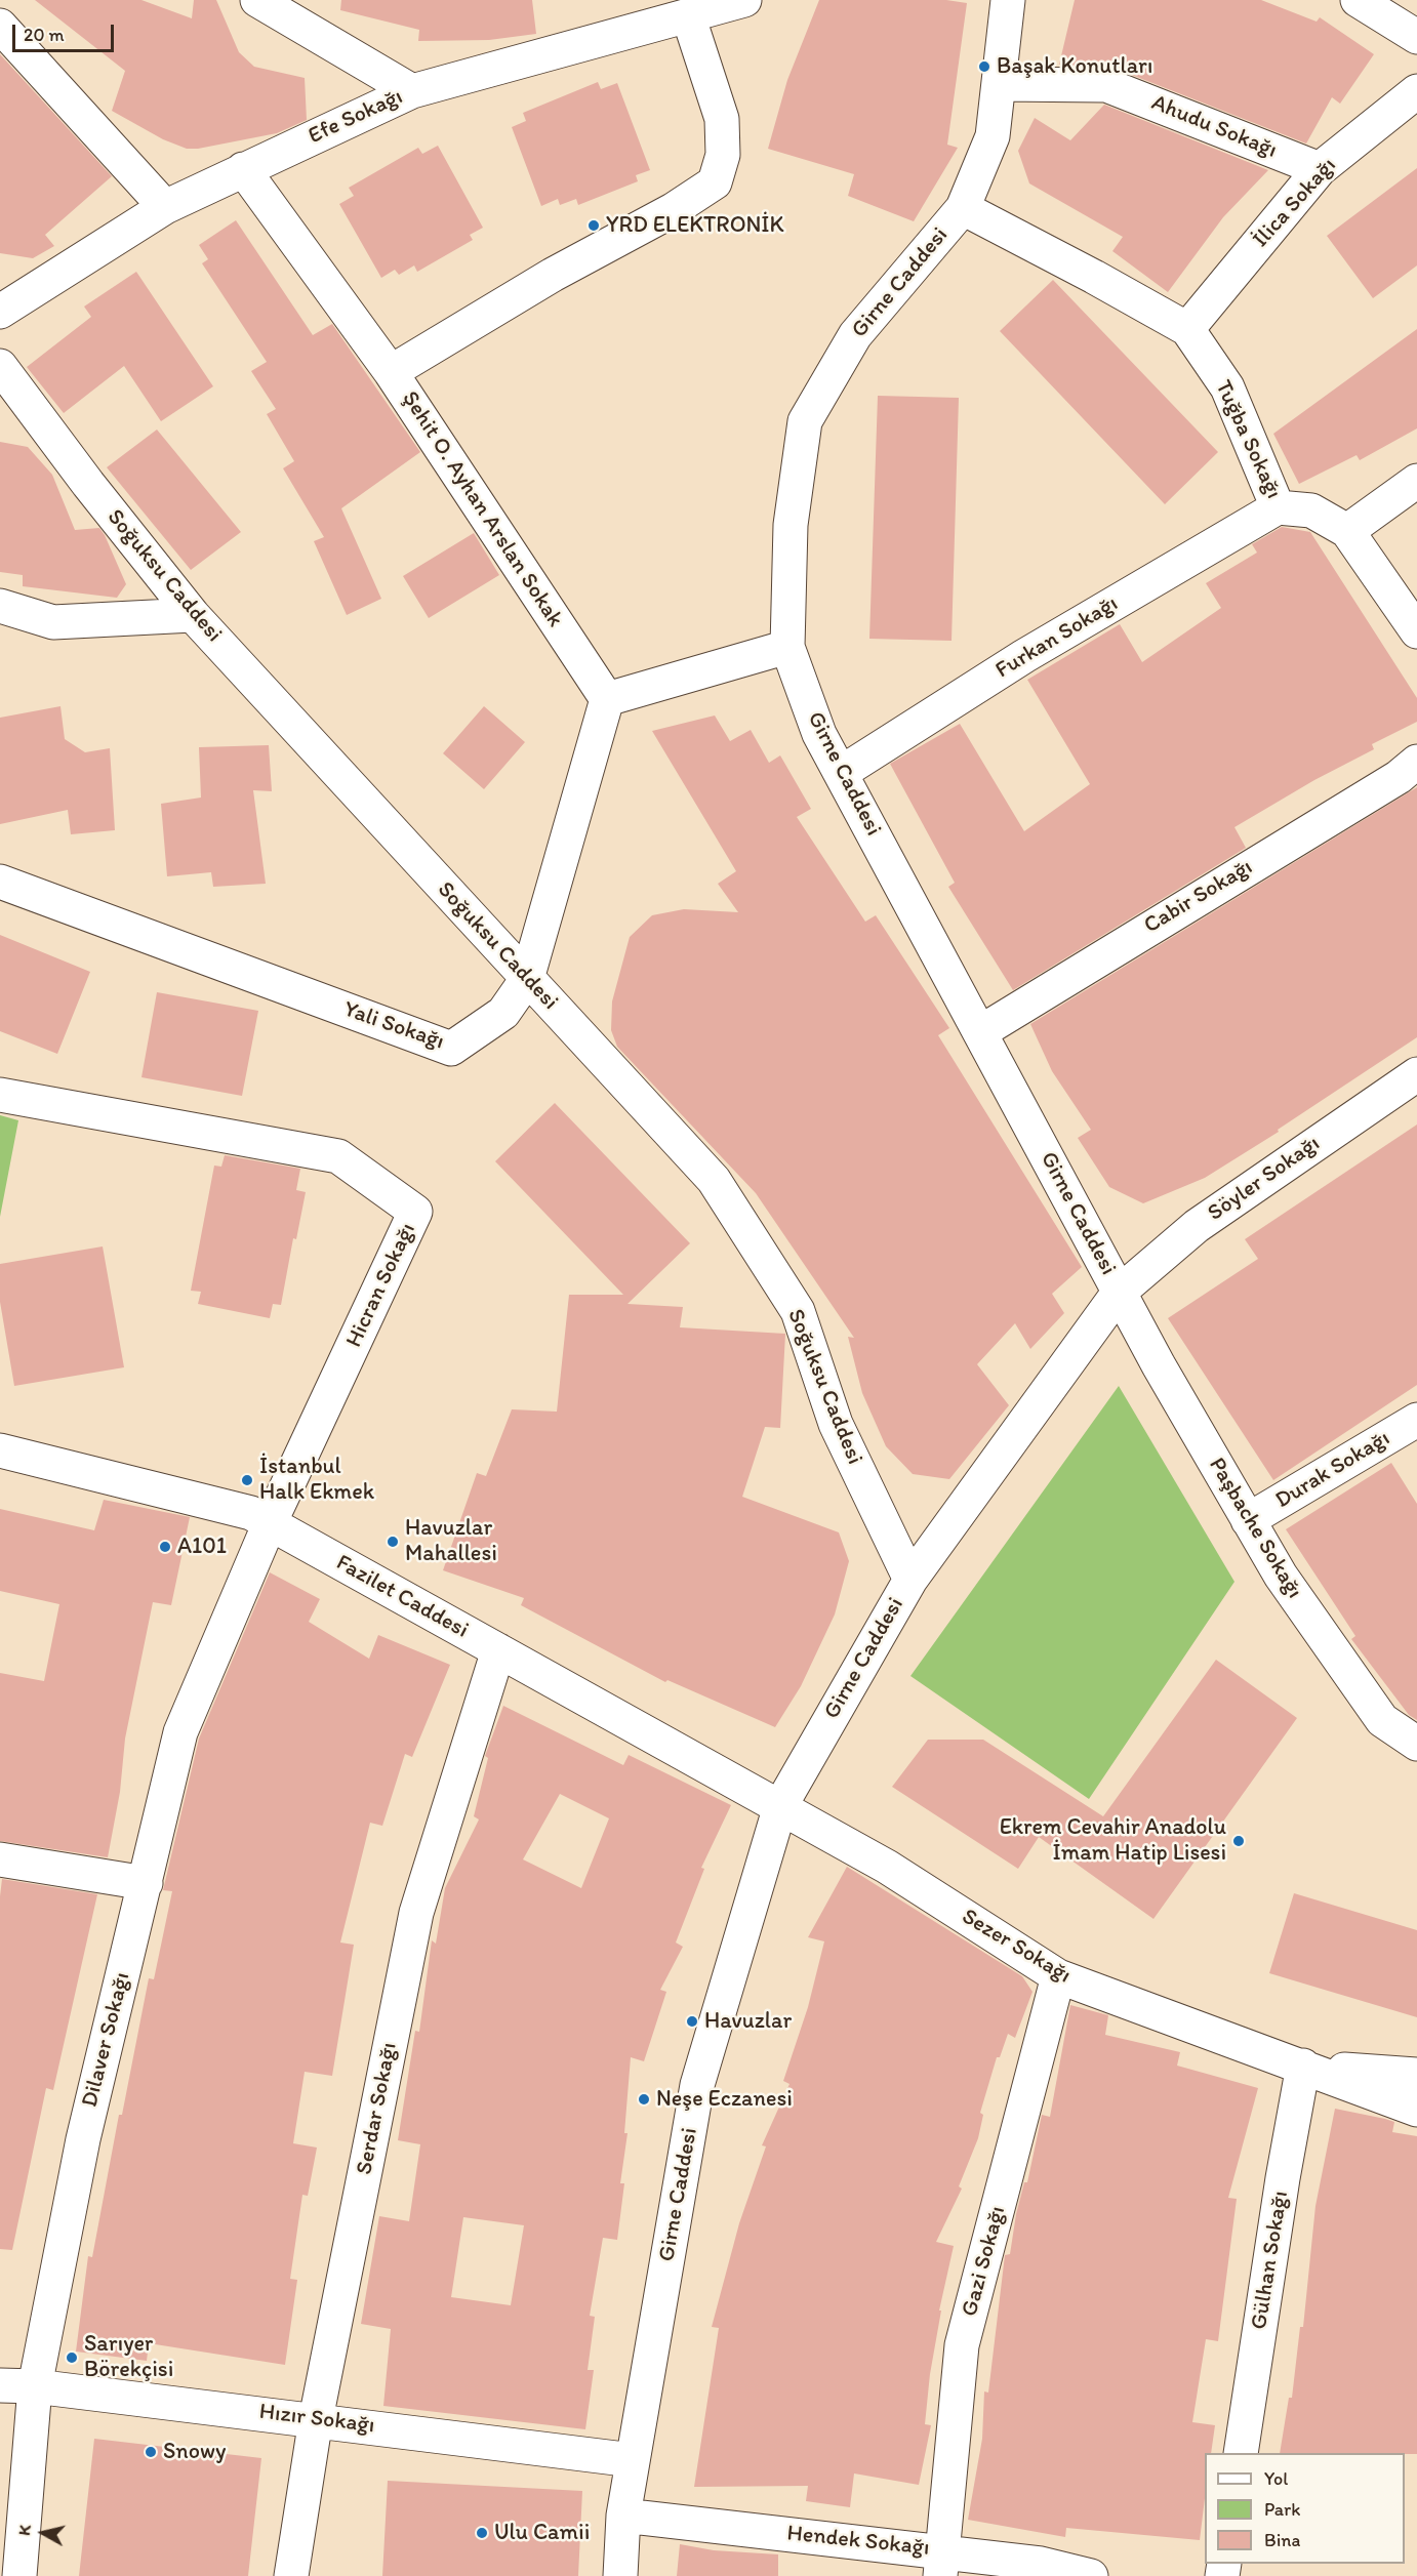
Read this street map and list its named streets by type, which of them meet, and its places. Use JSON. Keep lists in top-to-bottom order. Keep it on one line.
{"streets":{"street":["Efe Sokağı","Ahudu Sokağı","İlica Sokağı","Girne Caddesi","Tuğba Sokağı","Şehit O. Ayhan Arslan Sokak","Soğuksu Caddesi","Furkan Sokağı","Cabir Sokağı","Yali Sokağı","Söyler Sokağı","Hicran Sokağı","Durak Sokağı","Paşbache Sokağı","Fazilet Caddesi","Sezer Sokağı","Dilaver Sokağı","Serdar Sokağı","Gülhan Sokağı","Gazi Sokağı","Hızır Sokağı","Hendek Sokağı"]},"crossings":[["Efe Sokağı","Şehit O. Ayhan Arslan Sokak"],["Ahudu Sokağı","İlica Sokağı"],["Ahudu Sokağı","Girne Caddesi"],["İlica Sokağı","Tuğba Sokağı"],["Girne Caddesi","Tuğba Sokağı"],["Girne Caddesi","Soğuksu Caddesi"],["Girne Caddesi","Furkan Sokağı"],["Girne Caddesi","Cabir Sokağı"],["Girne Caddesi","Söyler Sokağı"],["Girne Caddesi","Paşbache Sokağı"],["Girne Caddesi","Fazilet Caddesi"],["Girne Caddesi","Sezer Sokağı"],["Girne Caddesi","Hızır Sokağı"],["Girne Caddesi","Hendek Sokağı"],["Tuğba Sokağı","Furkan Sokağı"],["Şehit O. Ayhan Arslan Sokak","Yali Sokağı"],["Soğuksu Caddesi","Yali Sokağı"],["Söyler Sokağı","Paşbache Sokağı"],["Hicran Sokağı","Fazilet Caddesi"],["Hicran Sokağı","Dilaver Sokağı"],["Durak Sokağı","Paşbache Sokağı"],["Fazilet Caddesi","Sezer Sokağı"],["Fazilet Caddesi","Dilaver Sokağı"],["Fazilet Caddesi","Serdar Sokağı"],["Sezer Sokağı","Gülhan Sokağı"],["Sezer Sokağı","Gazi Sokağı"],["Dilaver Sokağı","Hızır Sokağı"],["Serdar Sokağı","Hızır Sokağı"],["Gazi Sokağı","Hendek Sokağı"]],"places":["Başak Konutları","YRD ELEKTRONİK","İstanbul Halk Ekmek","Havuzlar Mahallesi","A101","Ekrem Cevahir Anadolu İmam Hatip Lisesi","Havuzlar","Neşe Eczanesi","Sarıyer Börekçisi","Snowy","Ulu Camii"],"legend":["Yol","Park","Bina"],"scale_bar":"20 m","north":"left"}
